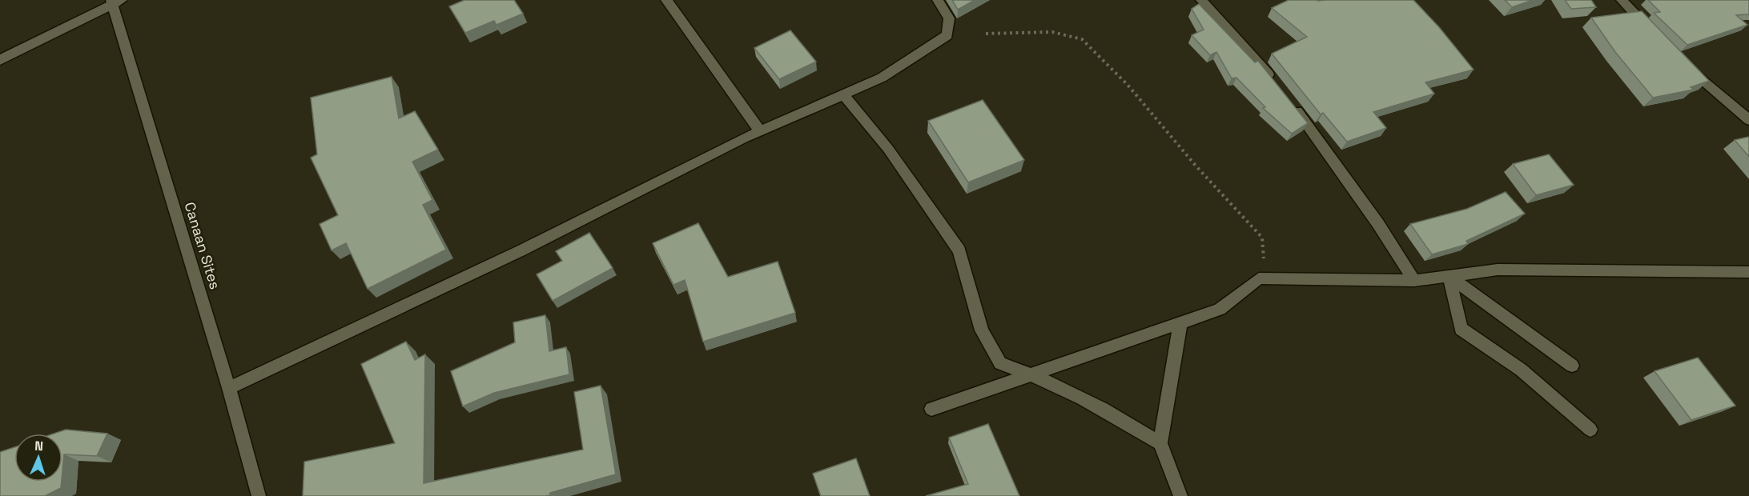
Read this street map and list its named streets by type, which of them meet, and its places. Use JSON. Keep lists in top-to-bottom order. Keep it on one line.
{"streets":{"street":["Canaan Sites"]},"north":"top"}
